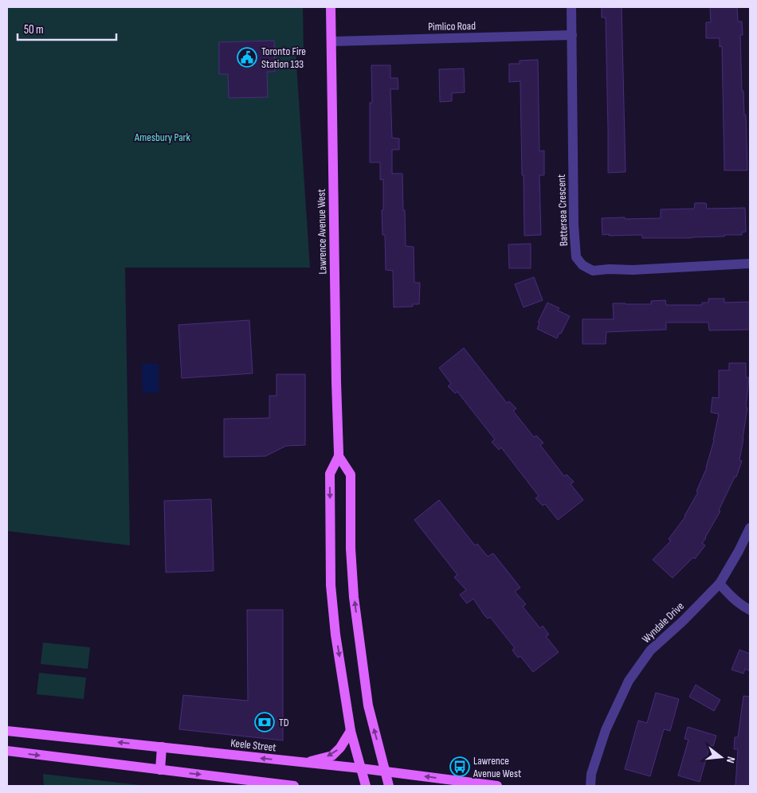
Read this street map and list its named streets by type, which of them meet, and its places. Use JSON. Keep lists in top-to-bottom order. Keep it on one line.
{"streets":{"main road":["Lawrence Avenue West","Keele Street"],"street":["Pimlico Road","Battersea Crescent","Wyndale Drive"]},"crossings":[["Pimlico Road","Battersea Crescent"],["Pimlico Road","Lawrence Avenue West"],["Lawrence Avenue West","Keele Street"]],"parks":["Amesbury Park"],"places":{"public building":["Toronto Fire Station 133"],"bank":["TD"],"bus stop":["Lawrence Avenue West"]},"scale_bar":"50 m","north":"right"}
